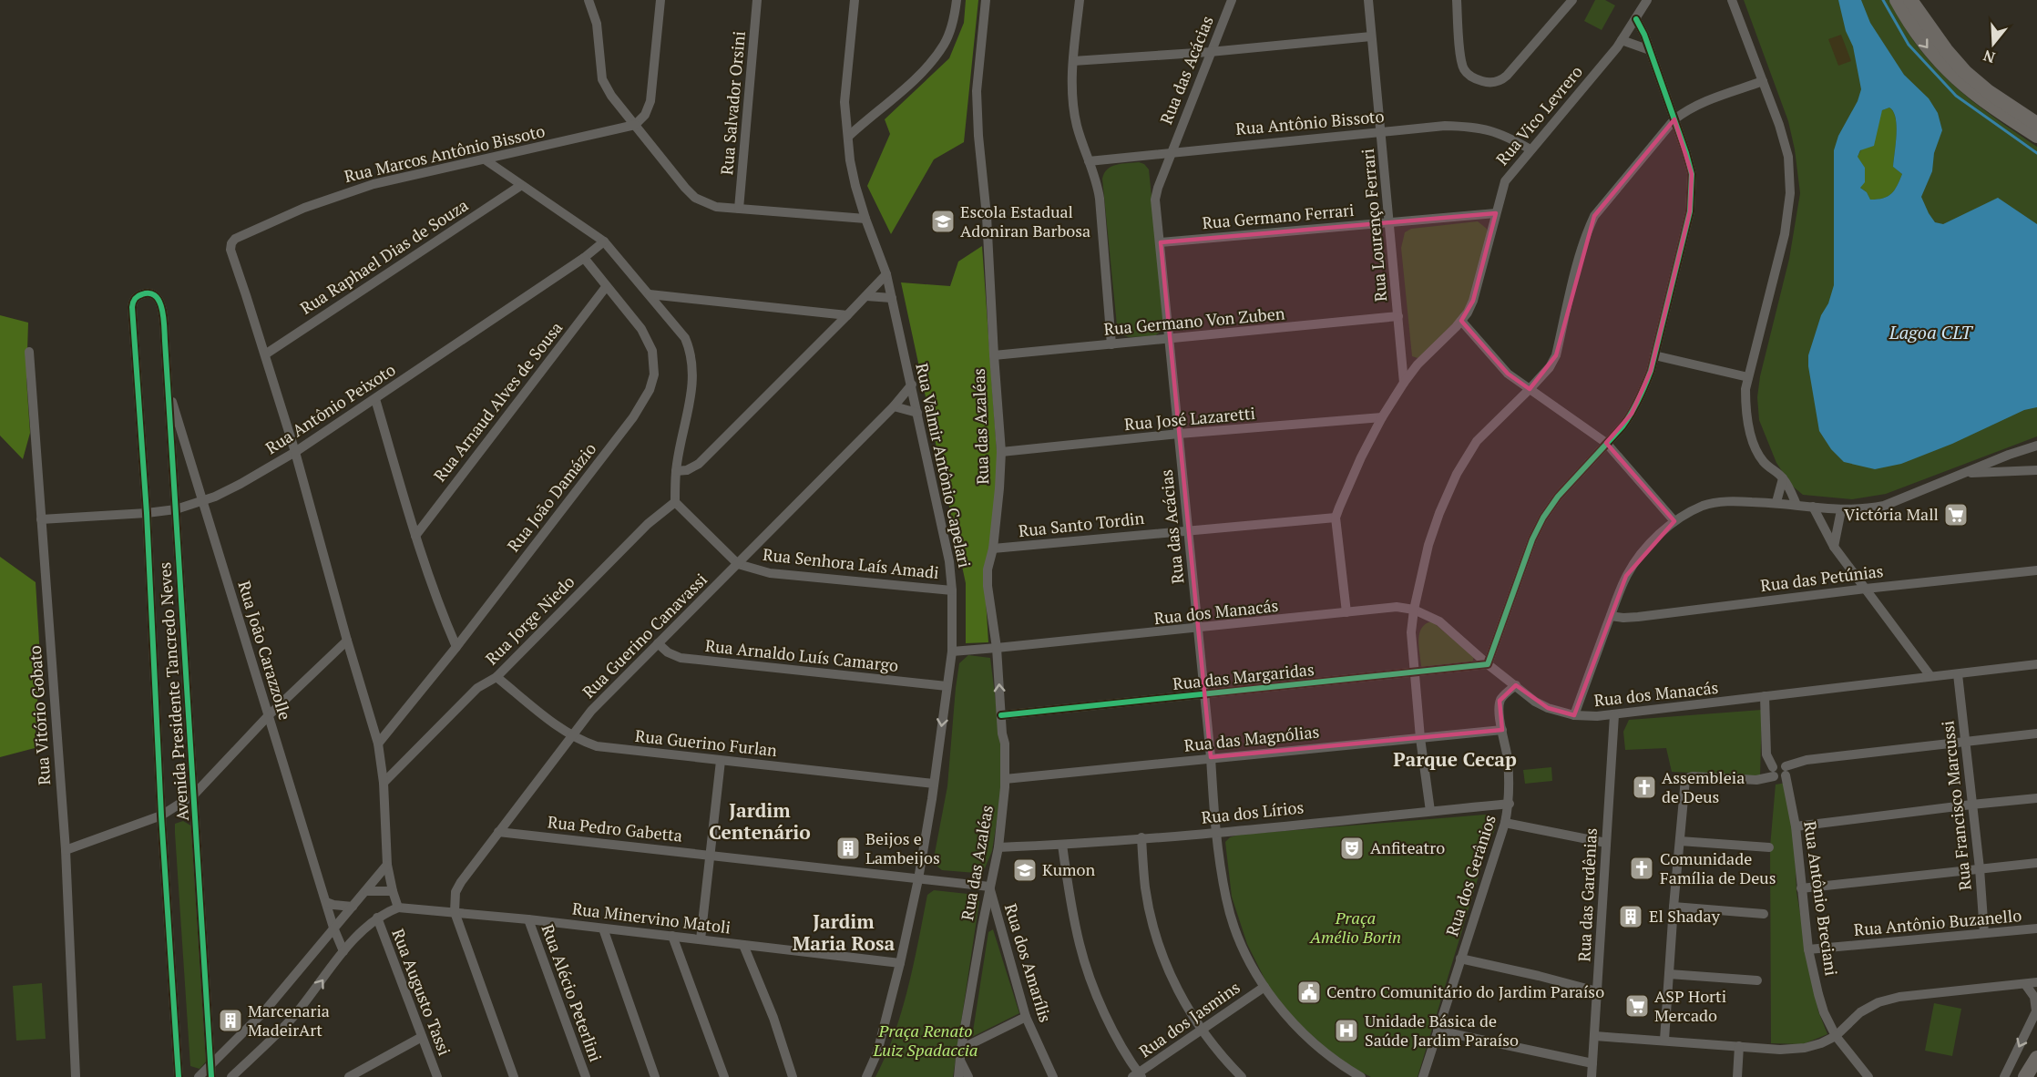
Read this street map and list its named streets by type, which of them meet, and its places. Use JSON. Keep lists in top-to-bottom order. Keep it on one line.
{"streets":{"street":["Rua das Acácias","Rua Salvador Orsini","Rua Vico Levrero","Rua Antônio Bissoto","Rua Marcos Antônio Bissoto","Rua Germano Ferrari","Rua Lourenço Ferrari","Rua Raphael Dias de Souza","Rua Germano Von Zuben","Rua Arnaud Alves de Sousa","Rua Antônio Peixoto","Rua José Lazaretti","Rua das Azaléas","Rua Valmir Antônio Capelari","Rua João Damázio","Rua Santo Tordin","Rua Senhora Laís Amadi","Rua das Petúnias","Rua dos Manacás","Rua Jorge Niedo","Rua Guerino Canavassi","Rua João Carazzolle","Rua Arnaldo Luís Camargo","Rua das Margaridas","Avenida Presidente Tancredo Neves","Rua Vitório Gobato","Rua das Magnólias","Rua Guerino Furlan","Rua Francisco Marcussi","Rua dos Lírios","Rua Pedro Gabetta","Rua dos Gerânios","Rua das Gardênias","Rua Antônio Breciani","Rua Minervino Matoli","Rua Antônio Buzanello","Rua dos Amarílis","Rua Augusto Tassi","Rua Alécio Peterlini","Rua dos Jasmins"]},"crossings":[["Rua das Acácias","Rua Antônio Bissoto"],["Rua das Acácias","Rua Germano Ferrari"],["Rua das Acácias","Rua Germano Von Zuben"],["Rua das Acácias","Rua José Lazaretti"],["Rua das Acácias","Rua Santo Tordin"],["Rua das Acácias","Rua dos Manacás"],["Rua das Acácias","Rua das Margaridas"],["Rua das Acácias","Rua das Magnólias"],["Rua das Acácias","Rua dos Lírios"],["Rua das Acácias","Rua dos Jasmins"],["Rua Vico Levrero","Rua Antônio Bissoto"],["Rua Vico Levrero","Rua Germano Ferrari"],["Rua Vico Levrero","Rua Lourenço Ferrari"],["Rua Vico Levrero","Rua José Lazaretti"],["Rua Vico Levrero","Rua Santo Tordin"],["Rua Vico Levrero","Rua dos Manacás"],["Rua Antônio Bissoto","Rua Lourenço Ferrari"],["Rua Marcos Antônio Bissoto","Rua Raphael Dias de Souza"],["Rua Germano Ferrari","Rua Lourenço Ferrari"],["Rua Lourenço Ferrari","Rua Germano Von Zuben"],["Rua Germano Von Zuben","Rua das Azaléas"],["Rua Arnaud Alves de Sousa","Rua João Damázio"],["Rua Antônio Peixoto","Rua João Damázio"],["Rua Antônio Peixoto","Rua João Carazzolle"],["Rua Antônio Peixoto","Avenida Presidente Tancredo Neves"],["Rua Antônio Peixoto","Rua Vitório Gobato"],["Rua José Lazaretti","Rua das Azaléas"],["Rua das Azaléas","Rua Santo Tordin"],["Rua das Azaléas","Rua dos Manacás"],["Rua das Azaléas","Rua das Margaridas"],["Rua das Azaléas","Rua das Magnólias"],["Rua das Azaléas","Rua dos Lírios"],["Rua das Azaléas","Rua Pedro Gabetta"],["Rua das Azaléas","Rua dos Amarílis"],["Rua Valmir Antônio Capelari","Rua Senhora Laís Amadi"],["Rua Valmir Antônio Capelari","Rua dos Manacás"],["Rua Valmir Antônio Capelari","Rua Guerino Canavassi"],["Rua Valmir Antônio Capelari","Rua Arnaldo Luís Camargo"],["Rua Valmir Antônio Capelari","Rua Guerino Furlan"],["Rua Valmir Antônio Capelari","Rua Pedro Gabetta"],["Rua Valmir Antônio Capelari","Rua Minervino Matoli"],["Rua Senhora Laís Amadi","Rua Jorge Niedo"],["Rua Senhora Laís Amadi","Rua Guerino Canavassi"],["Rua dos Manacás","Rua das Margaridas"],["Rua dos Manacás","Rua Francisco Marcussi"],["Rua dos Manacás","Rua dos Gerânios"],["Rua dos Manacás","Rua das Gardênias"],["Rua Jorge Niedo","Rua Guerino Furlan"],["Rua Guerino Canavassi","Rua Arnaldo Luís Camargo"],["Rua Guerino Canavassi","Rua Guerino Furlan"],["Rua Guerino Canavassi","Rua Pedro Gabetta"],["Rua Guerino Canavassi","Rua Minervino Matoli"],["Rua João Carazzolle","Avenida Presidente Tancredo Neves"],["Rua das Magnólias","Rua dos Gerânios"],["Rua Francisco Marcussi","Rua Antônio Buzanello"],["Rua dos Lírios","Rua dos Gerânios"],["Rua Pedro Gabetta","Rua dos Amarílis"],["Rua Antônio Breciani","Rua Antônio Buzanello"],["Rua Minervino Matoli","Rua Alécio Peterlini"]],"districts":["Parque Cecap","Jardim Centenário","Jardim Maria Rosa"],"water":["Lagoa CLT"],"parks":["Praça Amélio Borin","Praça Renato Luiz Spadaccia"],"places":{"school or university":["Escola Estadual Adoniran Barbosa","Kumon"],"supermarket":["Victória Mall","ASP Horti Mercado"],"church":["Assembleia de Deus","Comunidade Família de Deus"],"building":["Beijos e Lambeijos","El Shaday","Marcenaria MadeirArt"],"theatre":["Anfiteatro"],"public building":["Centro Comunitário do Jardim Paraíso"],"hospital":["Unidade Básica de Saúde Jardim Paraíso"]},"north":"bottom"}
